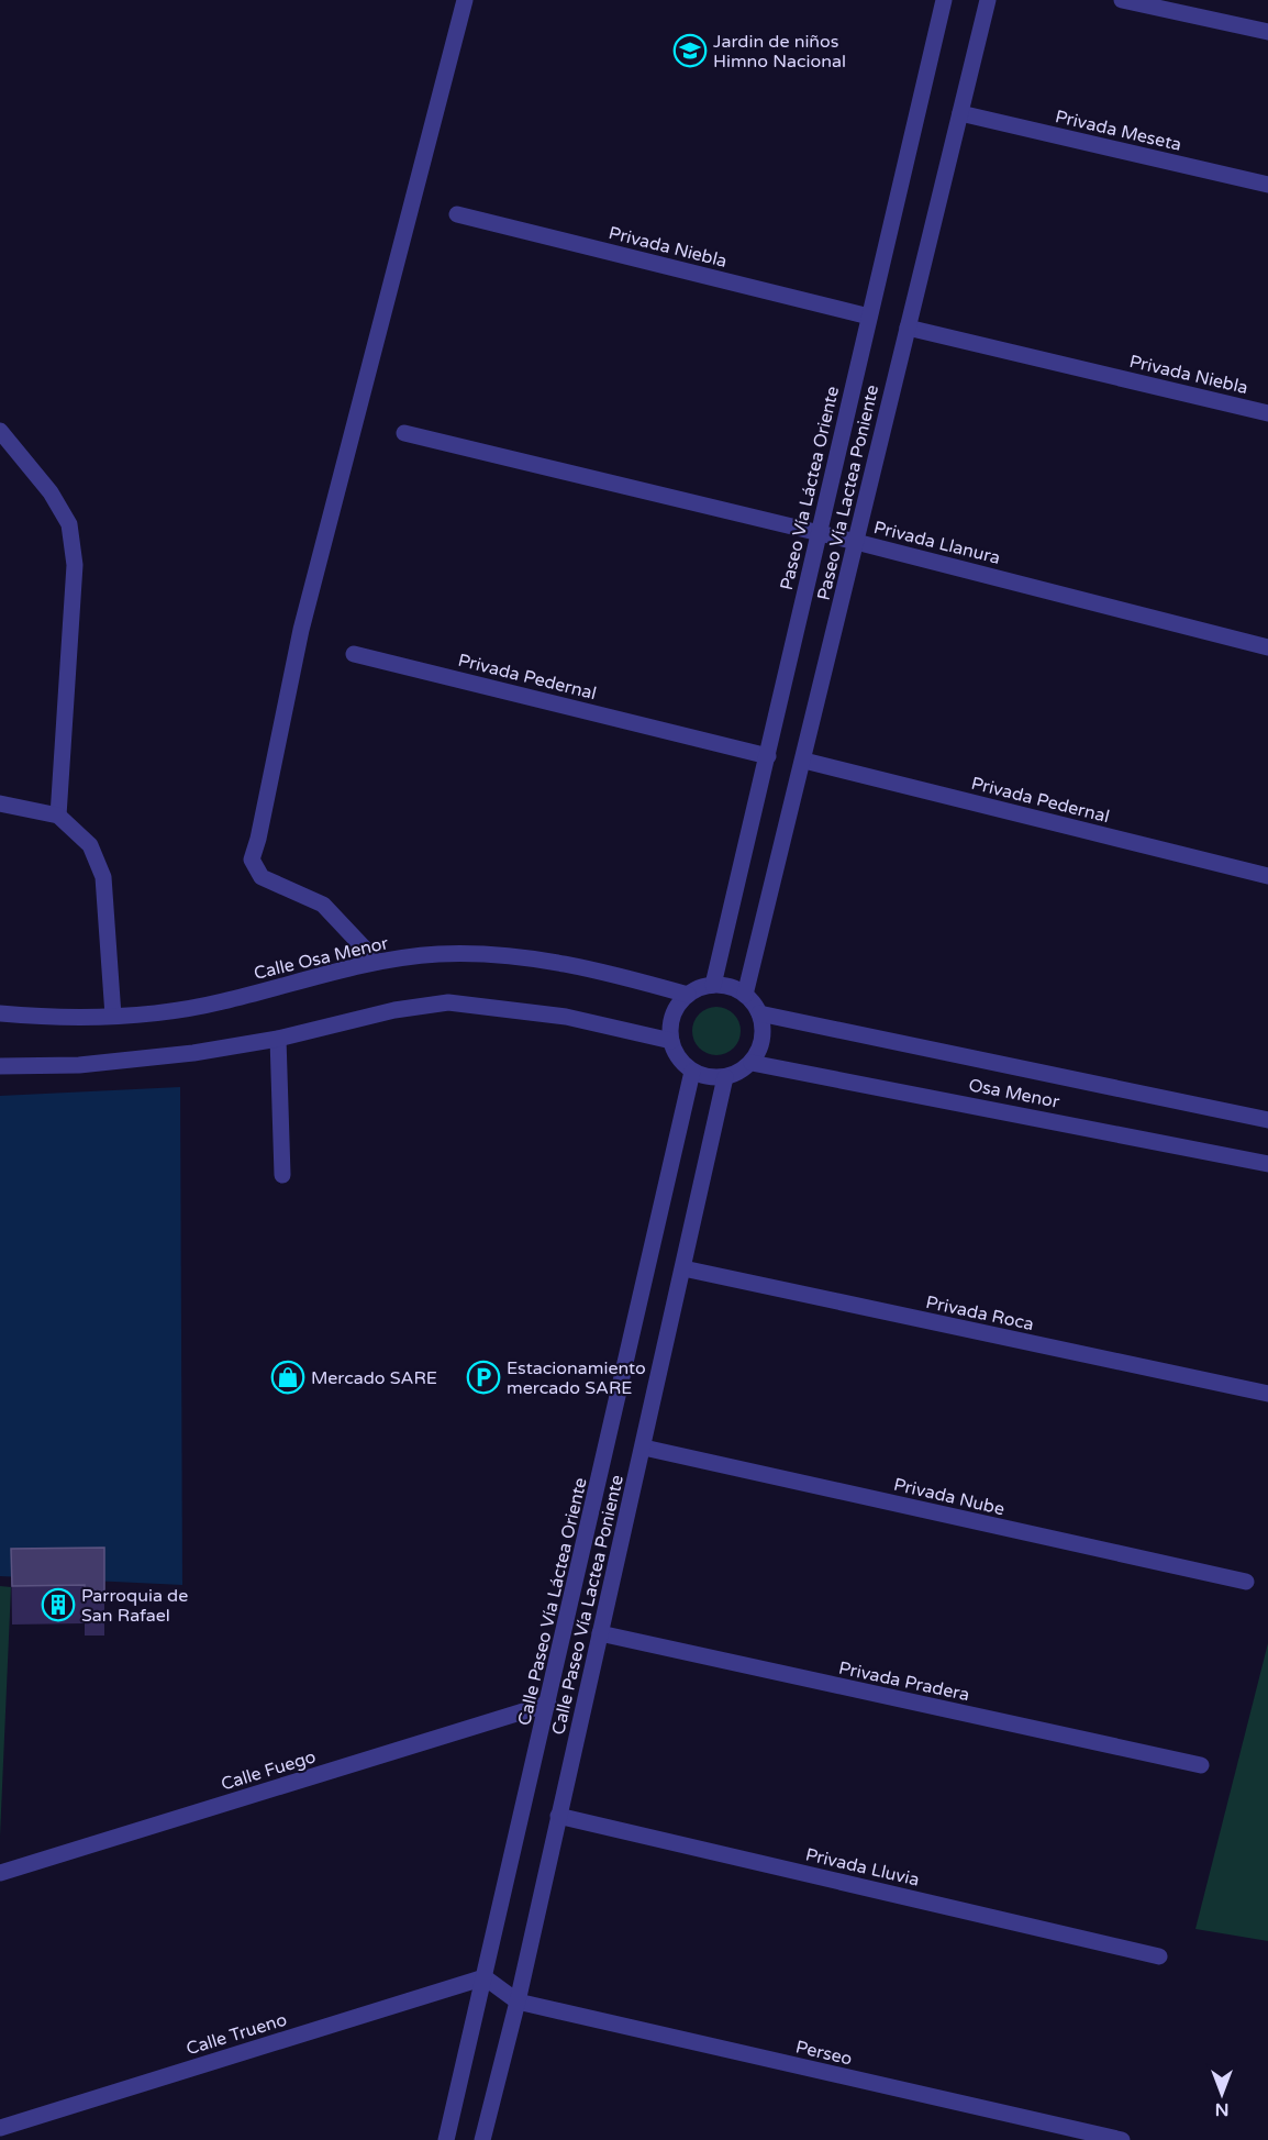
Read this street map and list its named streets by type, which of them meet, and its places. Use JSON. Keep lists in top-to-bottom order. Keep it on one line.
{"streets":{"street":["Privada Meseta","Privada Niebla","Paseo Vía Láctea Oriente","Paseo Vía Lactea Poniente","Privada Llanura","Privada Pedernal","Calle Osa Menor","Osa Menor","Privada Roca","Privada Nube","Calle Paseo Vía Láctea Oriente","Calle Paseo Vía Lactea Poniente","Privada Pradera","Calle Fuego","Privada Lluvia","Calle Trueno","Perseo"]},"crossings":[["Privada Meseta","Paseo Vía Lactea Poniente"],["Privada Niebla","Paseo Vía Láctea Oriente"],["Privada Niebla","Paseo Vía Lactea Poniente"],["Paseo Vía Láctea Oriente","Paseo Vía Lactea Poniente"],["Paseo Vía Láctea Oriente","Privada Llanura"],["Paseo Vía Láctea Oriente","Privada Pedernal"],["Paseo Vía Láctea Oriente","Calle Osa Menor"],["Paseo Vía Láctea Oriente","Osa Menor"],["Paseo Vía Láctea Oriente","Calle Paseo Vía Láctea Oriente"],["Paseo Vía Láctea Oriente","Calle Paseo Vía Lactea Poniente"],["Paseo Vía Lactea Poniente","Privada Llanura"],["Paseo Vía Lactea Poniente","Privada Pedernal"],["Paseo Vía Lactea Poniente","Calle Osa Menor"],["Paseo Vía Lactea Poniente","Osa Menor"],["Paseo Vía Lactea Poniente","Calle Paseo Vía Láctea Oriente"],["Paseo Vía Lactea Poniente","Calle Paseo Vía Lactea Poniente"],["Calle Osa Menor","Osa Menor"],["Calle Osa Menor","Calle Paseo Vía Láctea Oriente"],["Calle Osa Menor","Calle Paseo Vía Lactea Poniente"],["Osa Menor","Calle Paseo Vía Láctea Oriente"],["Osa Menor","Calle Paseo Vía Lactea Poniente"],["Privada Roca","Calle Paseo Vía Lactea Poniente"],["Privada Nube","Calle Paseo Vía Lactea Poniente"],["Calle Paseo Vía Láctea Oriente","Calle Paseo Vía Lactea Poniente"],["Calle Paseo Vía Láctea Oriente","Calle Fuego"],["Calle Paseo Vía Láctea Oriente","Calle Trueno"],["Calle Paseo Vía Lactea Poniente","Privada Pradera"],["Calle Paseo Vía Lactea Poniente","Privada Lluvia"],["Calle Paseo Vía Lactea Poniente","Perseo"]],"places":{"school or university":["Jardin de niños Himno Nacional"],"shop":["Mercado SARE"],"parking":["Estacionamiento mercado SARE"],"building":["Parroquia de San Rafael"]},"north":"bottom"}
